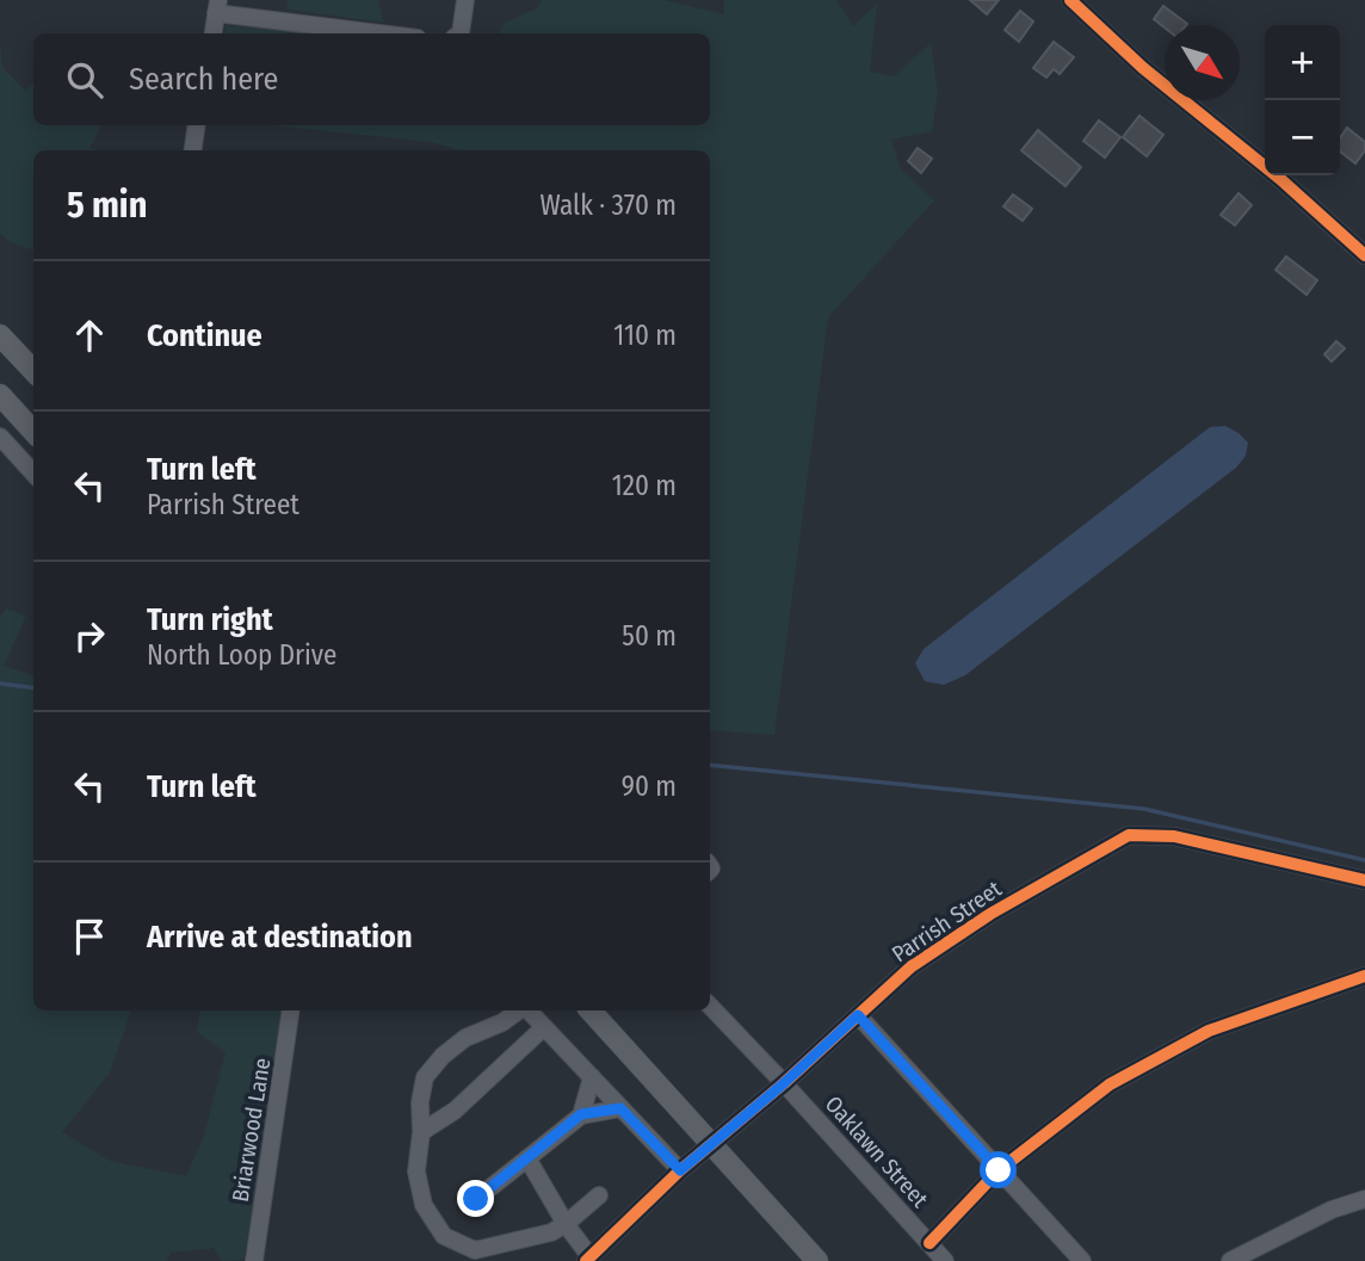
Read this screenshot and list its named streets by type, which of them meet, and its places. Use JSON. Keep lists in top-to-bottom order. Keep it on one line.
{"streets":{"street":["Parrish Street","Briarwood Lane","Oaklawn Street"]},"crossings":[["Parrish Street","Oaklawn Street"]],"north":"bottom right","page":{"map_buttons":["+","−"],"search":"Search here","heading":["5 min","Walk · 370 m"],"list":[["Continue","110 m"],["Turn left","Parrish Street","120 m"],["Turn right","North Loop Drive","50 m"],["Turn left","90 m"],"Arrive at destination"]}}
